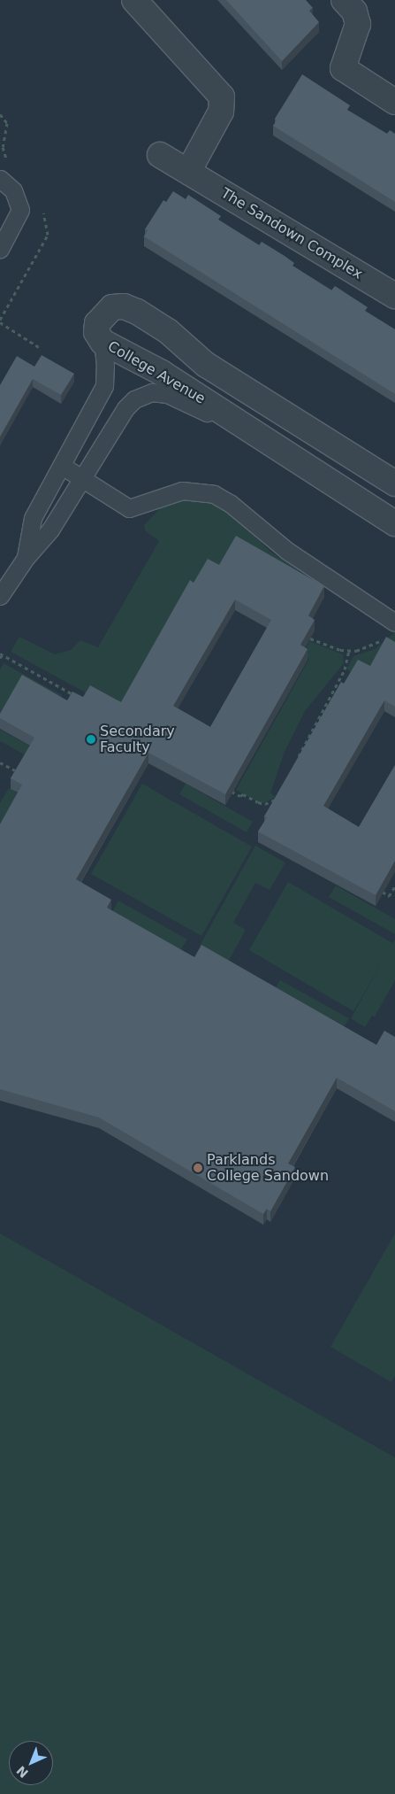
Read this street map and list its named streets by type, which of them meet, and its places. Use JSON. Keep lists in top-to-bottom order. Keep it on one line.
{"streets":{"street":["The Sandown Complex","College Avenue"]},"places":["Secondary Faculty","Parklands College Sandown"],"north":"bottom left"}
